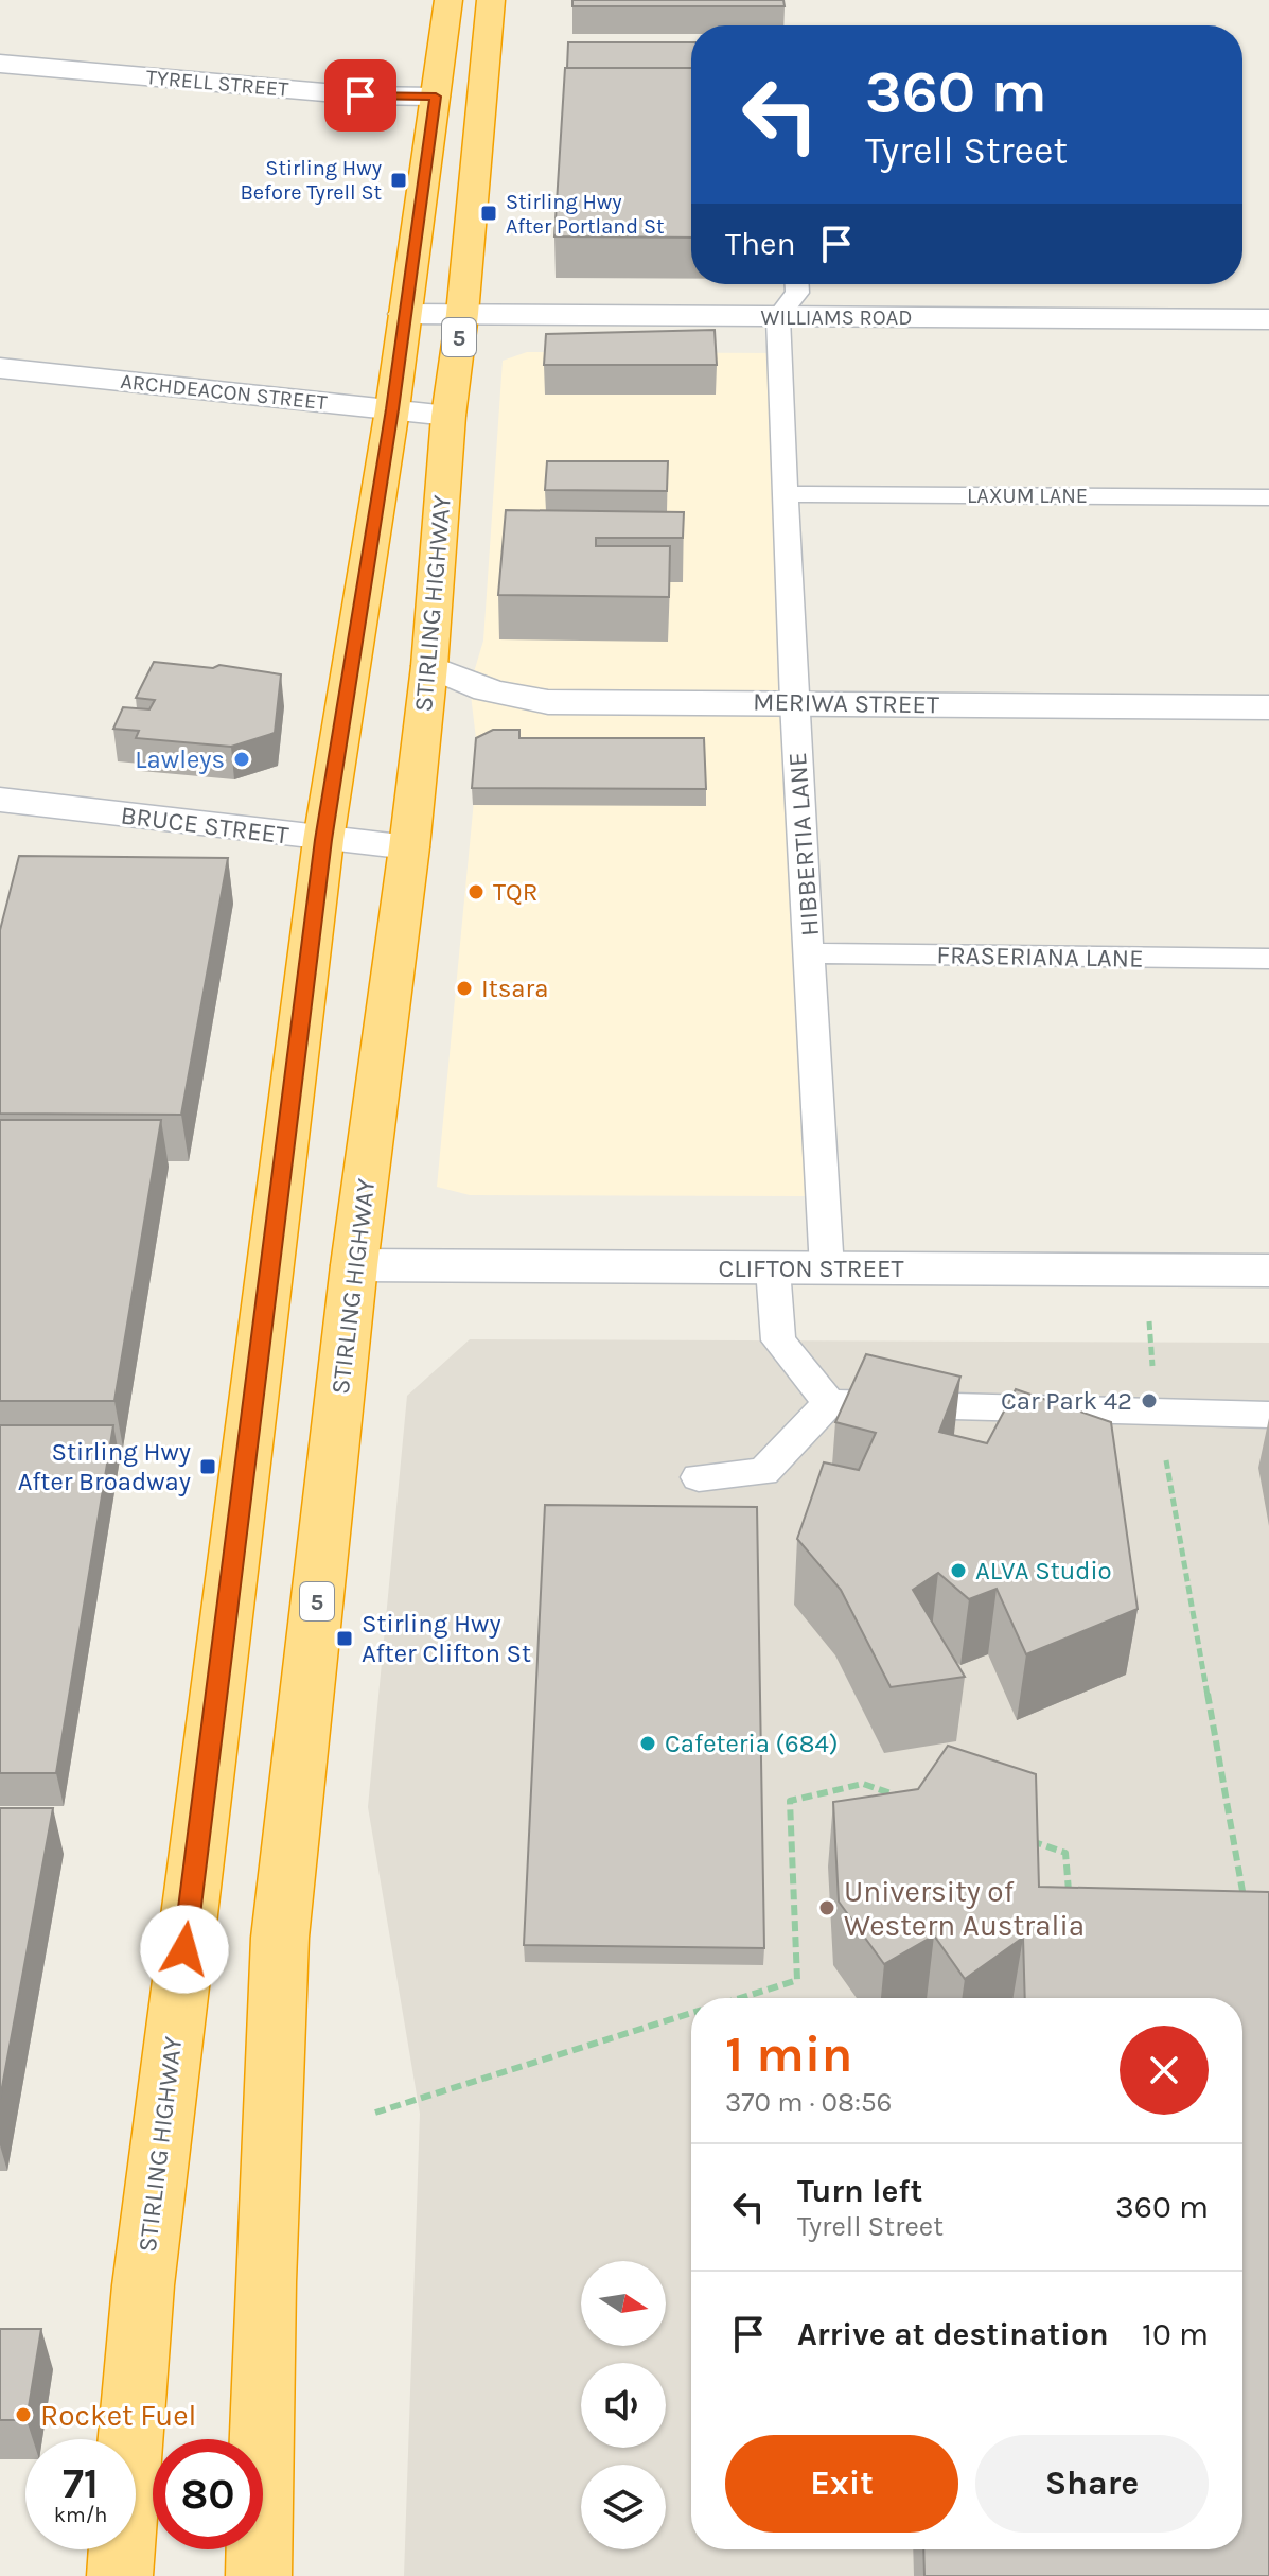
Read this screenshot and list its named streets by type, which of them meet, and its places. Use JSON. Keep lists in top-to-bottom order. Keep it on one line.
{"streets":{"highway":["5","STIRLING HIGHWAY"],"street":["TYRELL STREET","WILLIAMS ROAD","ARCHDEACON STREET","MERIWA STREET","BRUCE STREET","CLIFTON STREET"],"lane":["LAXUM LANE","HIBBERTIA LANE","FRASERIANA LANE"]},"crossings":[["TYRELL STREET","STIRLING HIGHWAY"],["WILLIAMS ROAD","STIRLING HIGHWAY"],["WILLIAMS ROAD","HIBBERTIA LANE"],["ARCHDEACON STREET","STIRLING HIGHWAY"],["LAXUM LANE","HIBBERTIA LANE"],["STIRLING HIGHWAY","MERIWA STREET"],["STIRLING HIGHWAY","BRUCE STREET"],["STIRLING HIGHWAY","CLIFTON STREET"],["MERIWA STREET","HIBBERTIA LANE"],["HIBBERTIA LANE","FRASERIANA LANE"],["HIBBERTIA LANE","CLIFTON STREET"]],"places":{"transit":["Stirling Hwy Before Tyrell St","Stirling Hwy After Portland St","Stirling Hwy After Broadway","Stirling Hwy After Clifton St"],"other":["Lawleys","TQR","Itsara","Car Park 42","ALVA Studio","Cafeteria (684)","University of Western Australia","Rocket Fuel"]},"north":"right","page":{"turn":["360 m","Tyrell Street"],"then":"Then","heading":["1 min","370 m · 08:56"],"list":[{"name":"Turn left","note":"Tyrell Street","value":"360 m"},{"name":"Arrive at destination","value":"10 m"}],"buttons":["Exit","Share"],"speed":"71 km/h","limit":"80"}}
